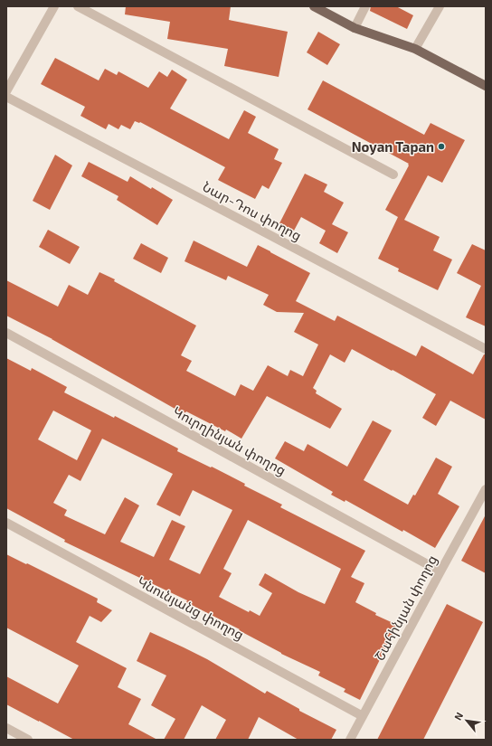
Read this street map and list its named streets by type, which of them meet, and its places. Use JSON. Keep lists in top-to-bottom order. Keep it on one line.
{"streets":{"street":["Նար-Դոս փողոց","Կուրղինյան փողոց","Կնունյանց փողոց","Շահինյան փողոց"]},"crossings":[["Կուրղինյան փողոց","Շահինյան փողոց"],["Կնունյանց փողոց","Շահինյան փողոց"]],"places":["Noyan Tapan"],"north":"top left"}
